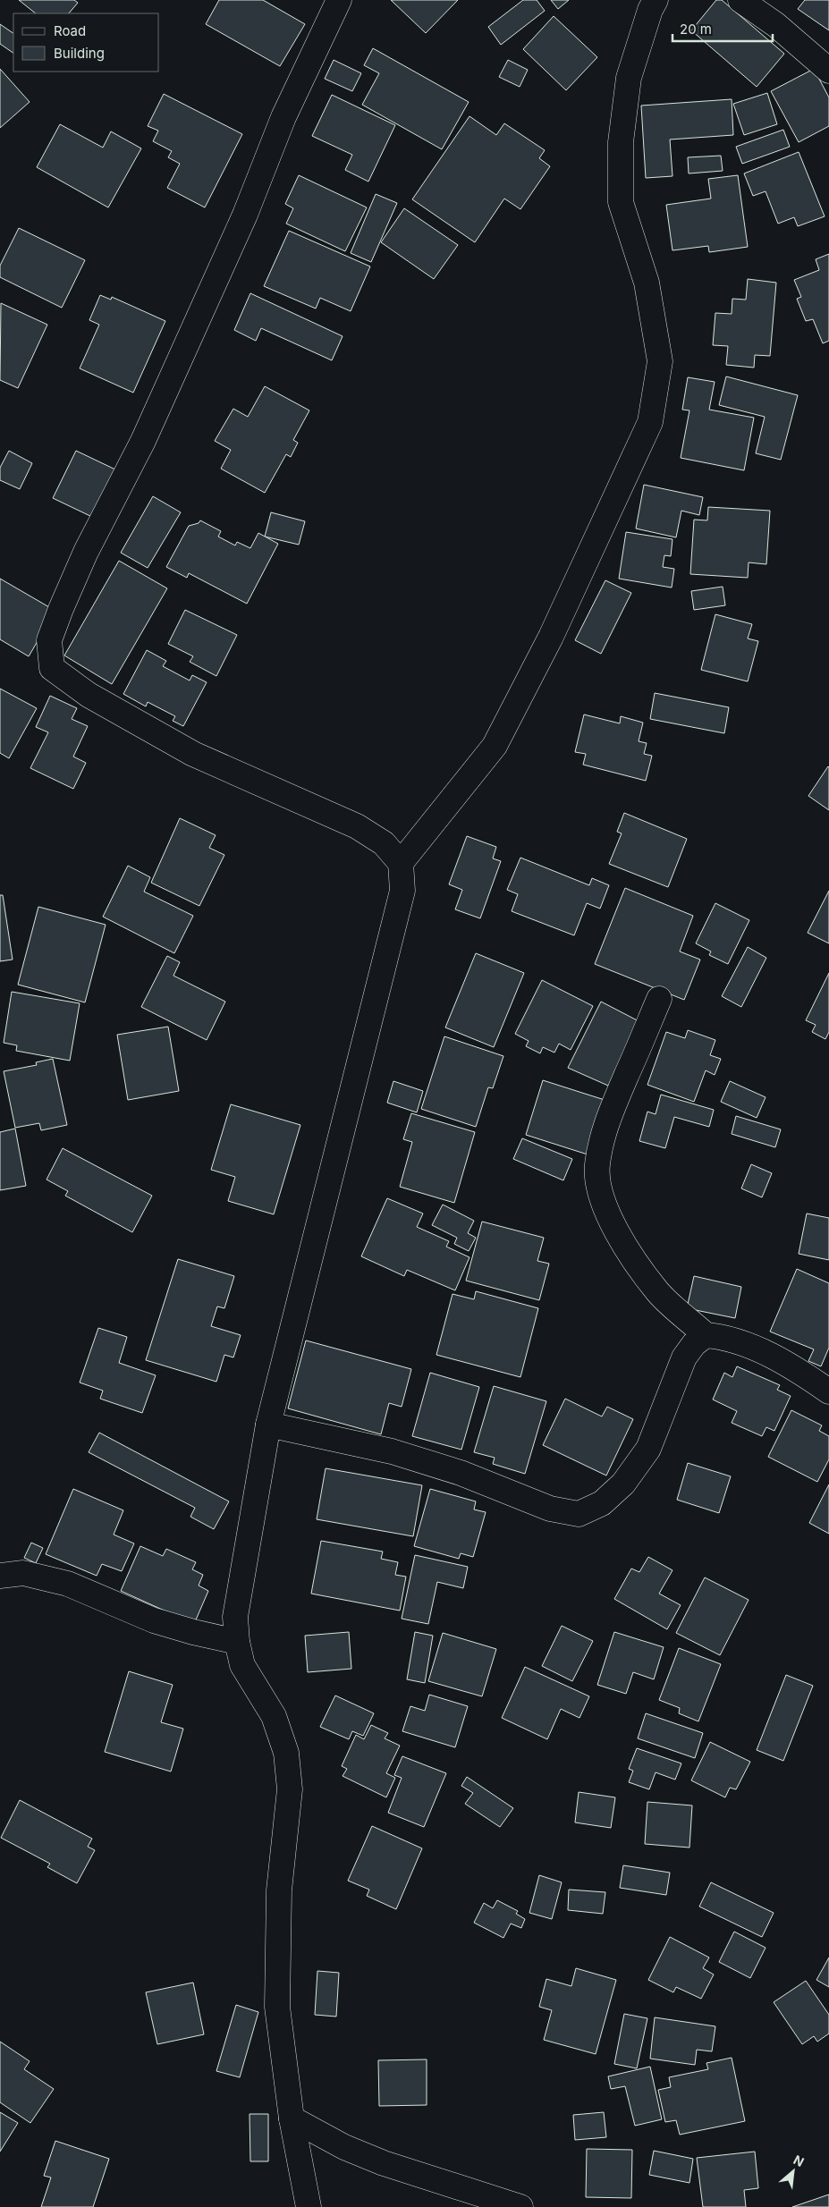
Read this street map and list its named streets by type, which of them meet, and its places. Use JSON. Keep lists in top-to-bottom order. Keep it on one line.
{"legend":["Road","Building"],"scale_bar":"20 m","north":"top right"}
